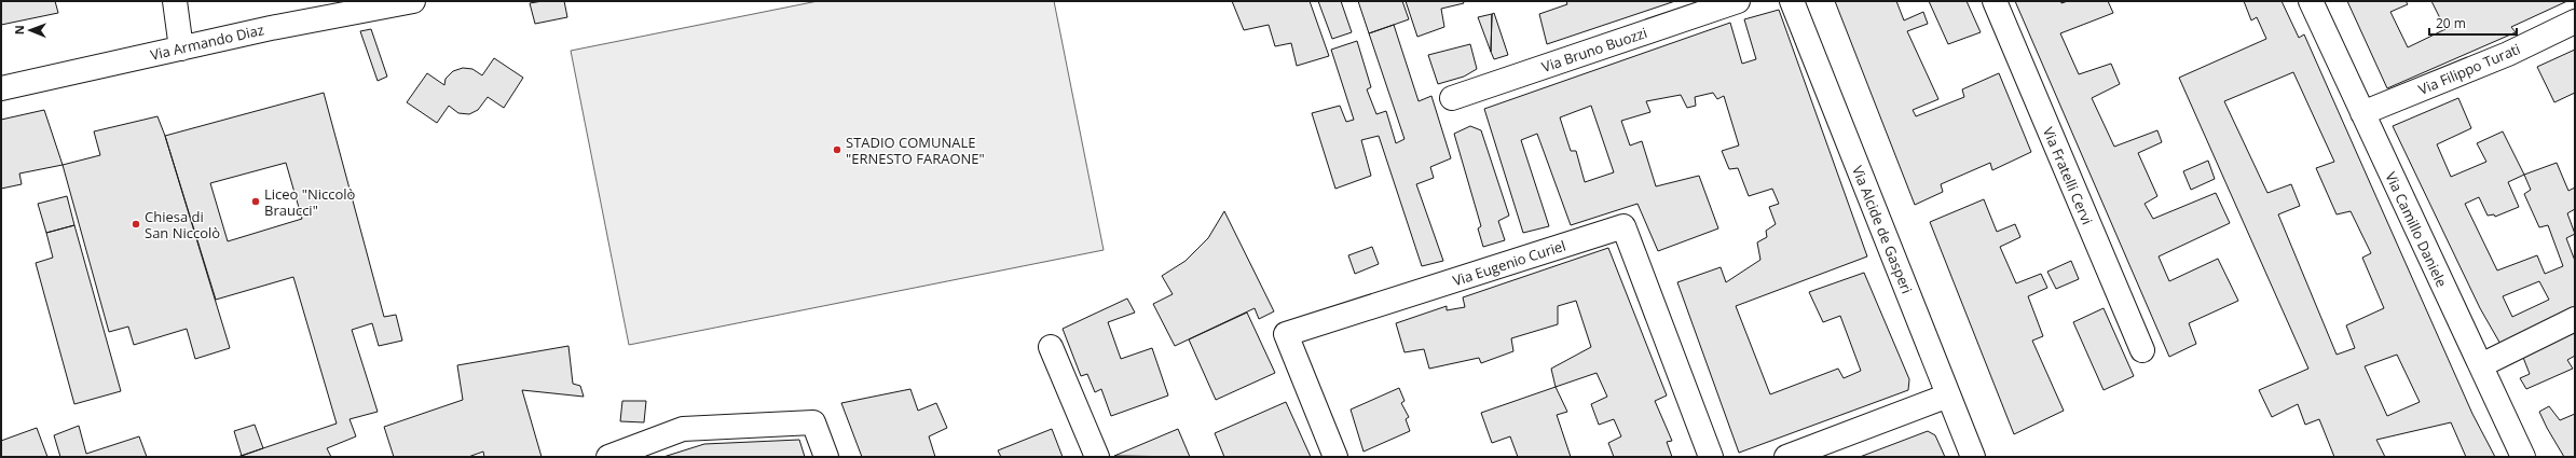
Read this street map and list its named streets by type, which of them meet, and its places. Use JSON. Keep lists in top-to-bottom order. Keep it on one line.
{"streets":{"street":["Via Armando Diaz","Via Bruno Buozzi","Via Filippo Turati","Via Fratelli Cervi","Via Alcide de Gasperi","Via Camillo Daniele","Via Eugenio Curiel"]},"crossings":[["Via Filippo Turati","Via Camillo Daniele"]],"places":["STADIO COMUNALE \"ERNESTO FARAONE\"","Liceo \"Niccolò Braucci\"","Chiesa di San Niccolò"],"scale_bar":"20 m","north":"left"}
